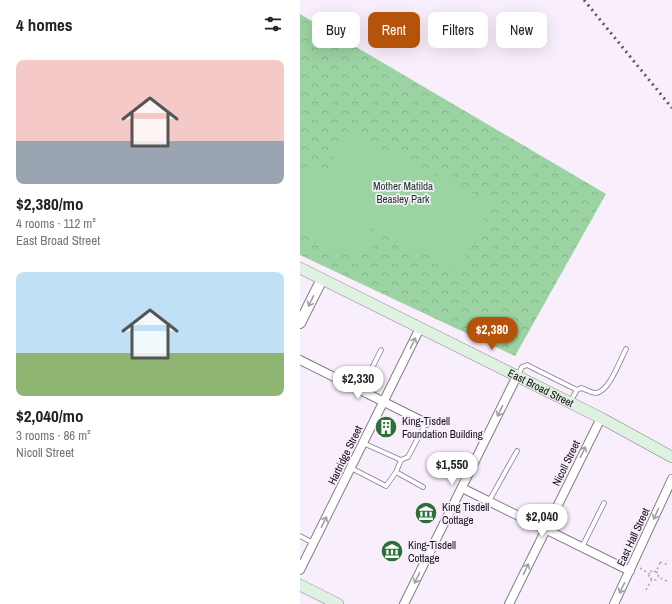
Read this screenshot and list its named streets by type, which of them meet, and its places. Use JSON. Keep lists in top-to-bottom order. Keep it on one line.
{"streets":{"main road":["East Broad Street"],"street":["Hartridge Street","Nicoll Street","East Hall Street"]},"crossings":[["East Broad Street","Hartridge Street"],["East Broad Street","Nicoll Street"]],"one_way":["Hartridge Street","Nicoll Street","East Hall Street"],"parks":["Mother Matilda Beasley Park"],"places":{"building":["King-Tisdell Foundation Building"],"museum":["King Tisdell Cottage","King-Tisdell Cottage"]},"page":{"heading":"4 homes","chip":["Buy","Rent","Filters","New"],"list":[{"name":"$2,380/mo","note":"4 rooms · 112 m² · East Broad Street"},{"name":"$2,040/mo","note":"3 rooms · 86 m² · Nicoll Street"}],"price":["$2,380","$2,330","$1,550","$2,040"]}}
